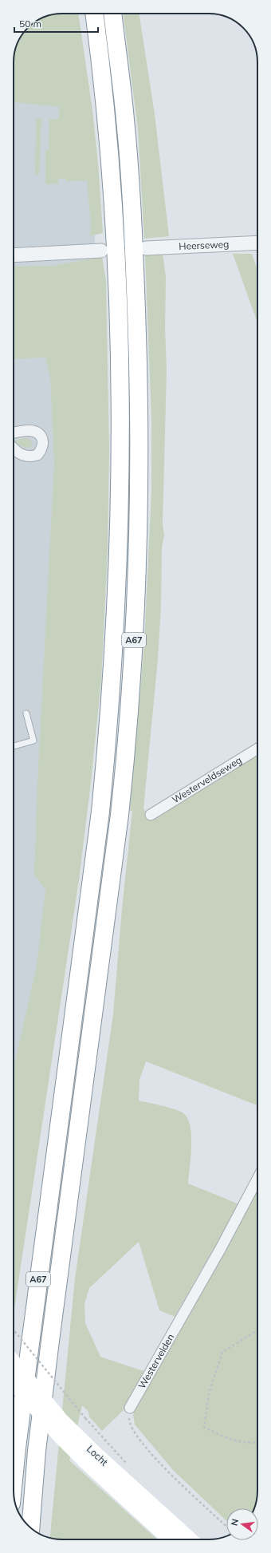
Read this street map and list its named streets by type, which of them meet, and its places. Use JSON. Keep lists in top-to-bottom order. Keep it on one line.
{"streets":{"highway":["A67"],"main road":["Locht"],"street":["Heerseweg","Westerveldseweg","Westervelden"]},"scale_bar":"50 m","north":"left"}
